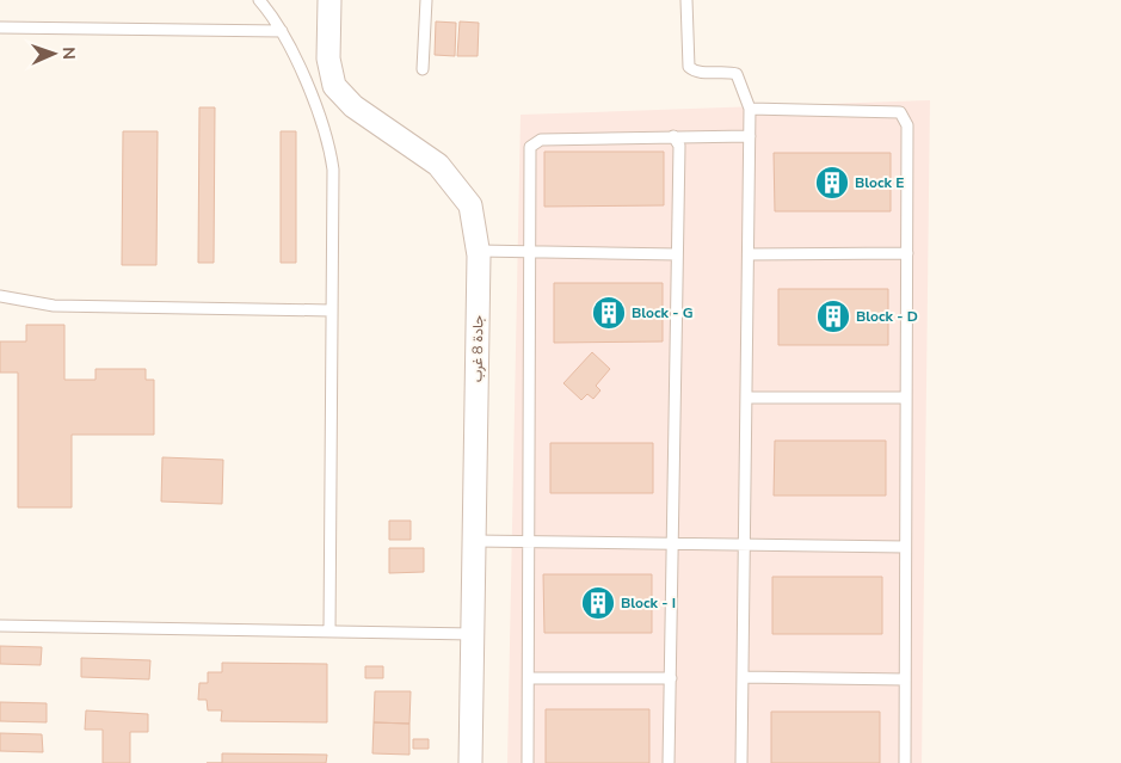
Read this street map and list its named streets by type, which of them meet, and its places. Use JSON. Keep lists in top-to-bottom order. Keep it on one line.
{"streets":{"street":["جادة 8 غرب"]},"places":{"building":["Block E","Block - G","Block - D","Block - I"]},"north":"right"}
